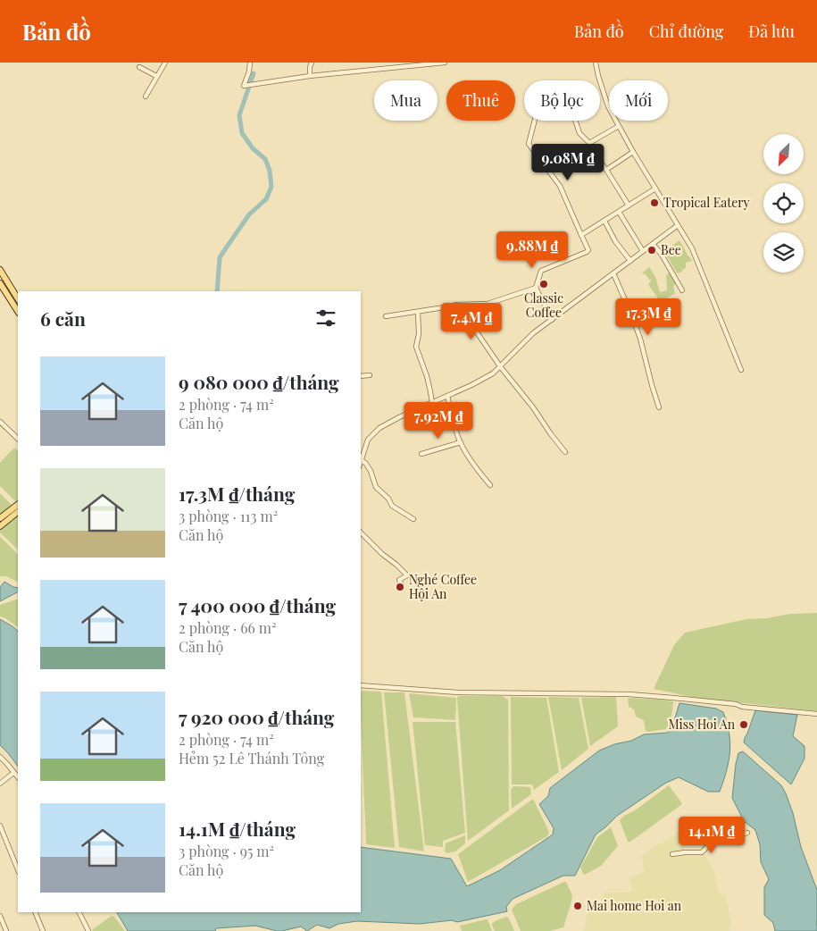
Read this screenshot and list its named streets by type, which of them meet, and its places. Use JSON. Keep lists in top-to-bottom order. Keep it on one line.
{"places":["Tropical Eatery","Bee","Classic Coffee","Nghé Coffee Hội An","Miss Hoi An","Mai home Hoi an"],"north":"bottom left","page":{"header":"Bản đồ","nav":["Bản đồ","Chỉ đường","Đã lưu"],"chip":["Mua","Thuê","Bộ lọc","Mới"],"price":["9.08M ₫","9.88M ₫","17.3M ₫","7.4M ₫","7.92M ₫","14.1M ₫"],"heading":"6 căn","list":[{"name":"9 080 000 ₫/tháng","note":"2 phòng · 74 m² · Căn hộ"},{"name":"17.3M ₫/tháng","note":"3 phòng · 113 m² · Căn hộ"},{"name":"7 400 000 ₫/tháng","note":"2 phòng · 66 m² · Căn hộ"},{"name":"7 920 000 ₫/tháng","note":"2 phòng · 74 m² · Hẻm 52 Lê Thánh Tông"},{"name":"14.1M ₫/tháng","note":"3 phòng · 95 m² · Căn hộ"}]}}
